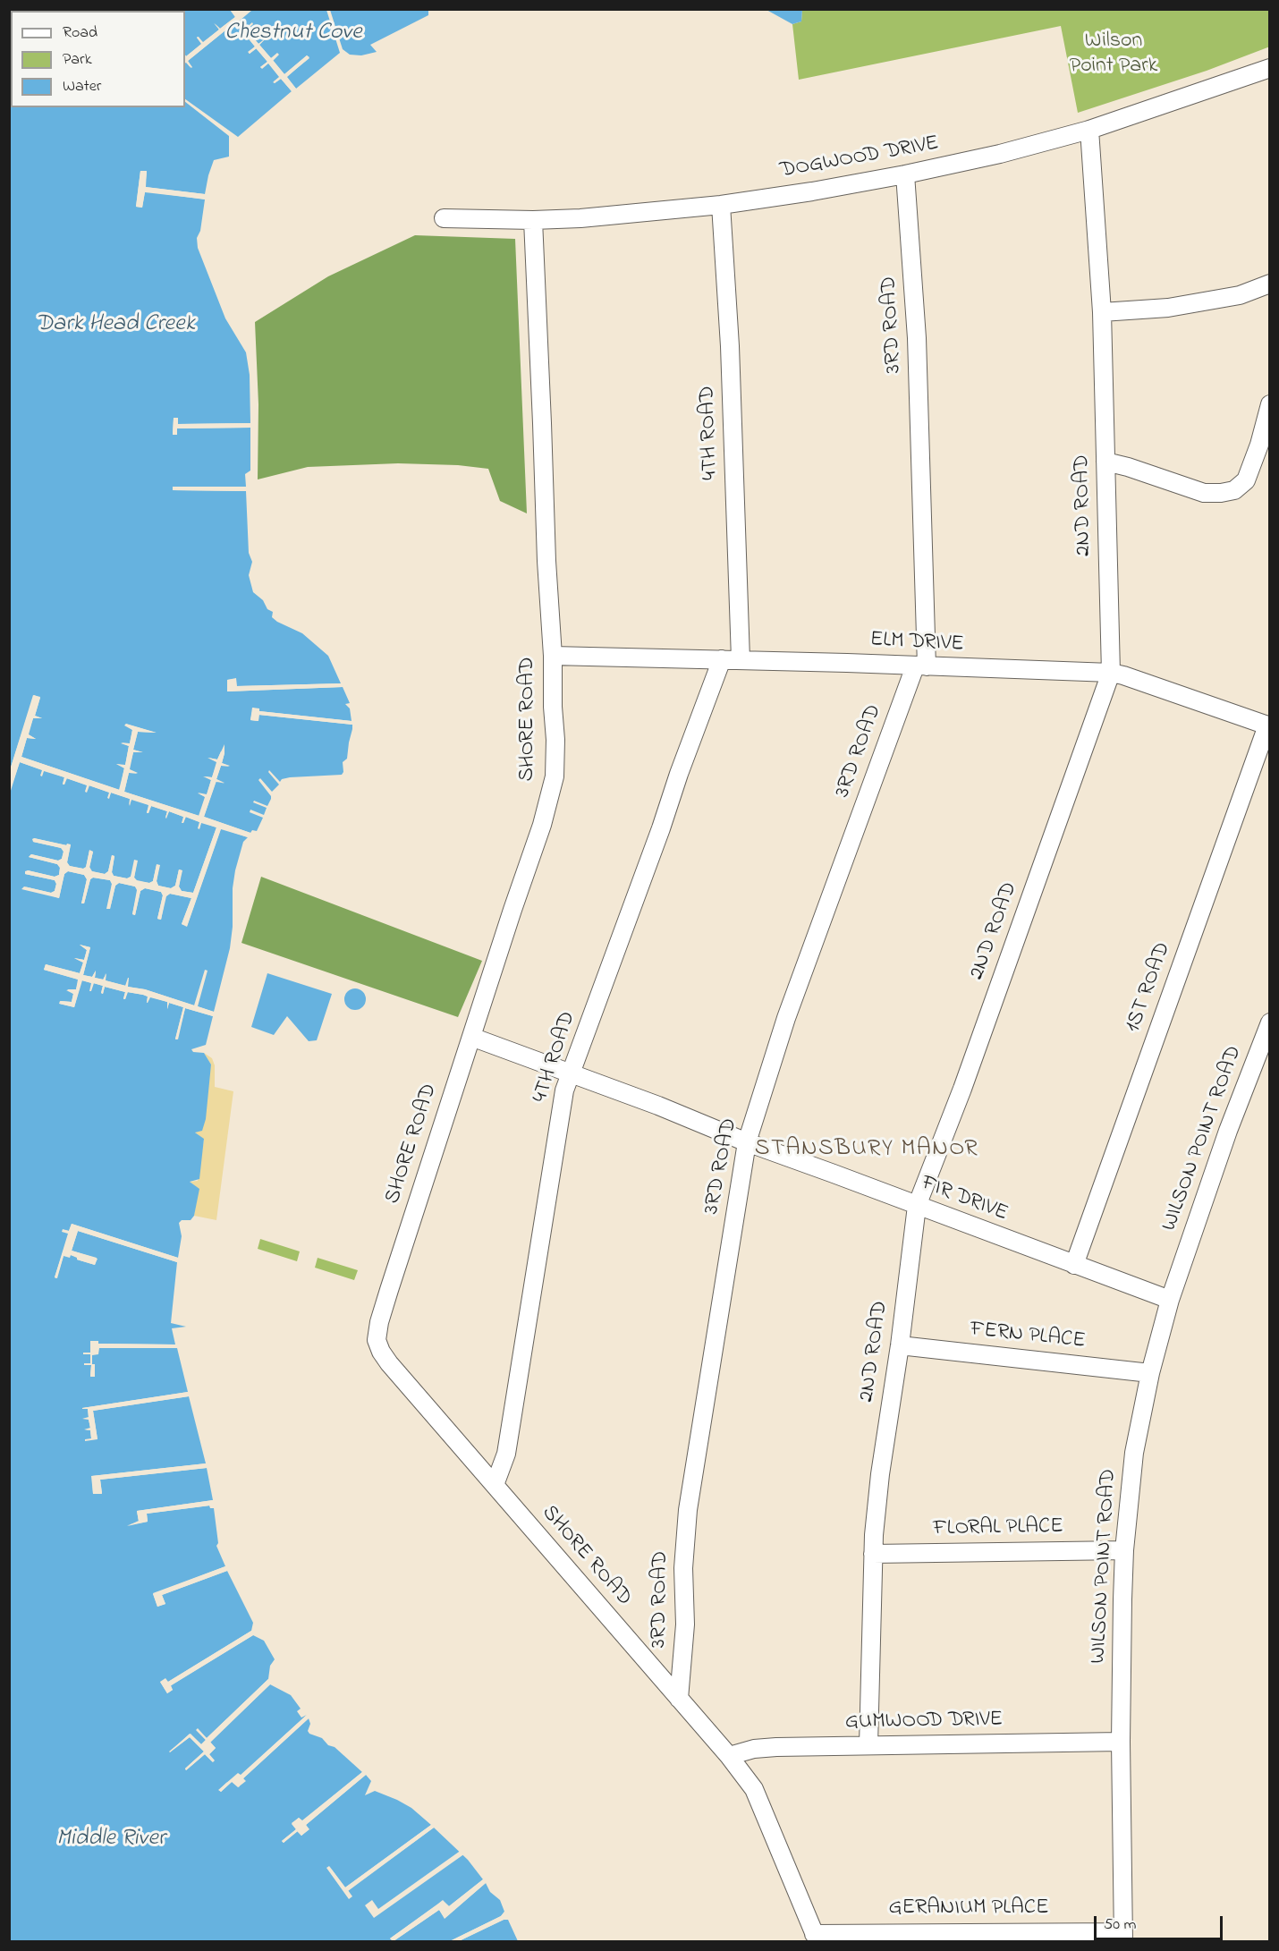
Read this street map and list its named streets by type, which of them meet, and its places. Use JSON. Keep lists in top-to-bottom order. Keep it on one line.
{"streets":{"street":["DOGWOOD DRIVE","3RD ROAD","4TH ROAD","2ND ROAD","ELM DRIVE","SHORE ROAD","1ST ROAD","WILSON POINT ROAD","FIR DRIVE","FERN PLACE","FLORAL PLACE","GUMWOOD DRIVE","GERANIUM PLACE"]},"crossings":[["DOGWOOD DRIVE","3RD ROAD"],["DOGWOOD DRIVE","4TH ROAD"],["DOGWOOD DRIVE","2ND ROAD"],["DOGWOOD DRIVE","SHORE ROAD"],["3RD ROAD","ELM DRIVE"],["3RD ROAD","SHORE ROAD"],["3RD ROAD","FIR DRIVE"],["4TH ROAD","ELM DRIVE"],["4TH ROAD","SHORE ROAD"],["4TH ROAD","FIR DRIVE"],["2ND ROAD","ELM DRIVE"],["2ND ROAD","FIR DRIVE"],["2ND ROAD","FERN PLACE"],["2ND ROAD","FLORAL PLACE"],["2ND ROAD","GUMWOOD DRIVE"],["ELM DRIVE","SHORE ROAD"],["ELM DRIVE","1ST ROAD"],["SHORE ROAD","FIR DRIVE"],["SHORE ROAD","GUMWOOD DRIVE"],["SHORE ROAD","GERANIUM PLACE"],["1ST ROAD","FIR DRIVE"],["WILSON POINT ROAD","FIR DRIVE"],["WILSON POINT ROAD","FERN PLACE"],["WILSON POINT ROAD","FLORAL PLACE"],["WILSON POINT ROAD","GUMWOOD DRIVE"],["WILSON POINT ROAD","GERANIUM PLACE"]],"districts":["STANSBURY MANOR"],"water":["Chestnut Cove","Dark Head Creek","Middle River"],"parks":["Wilson Point Park"],"legend":["Road","Park","Water"],"scale_bar":"50 m"}
